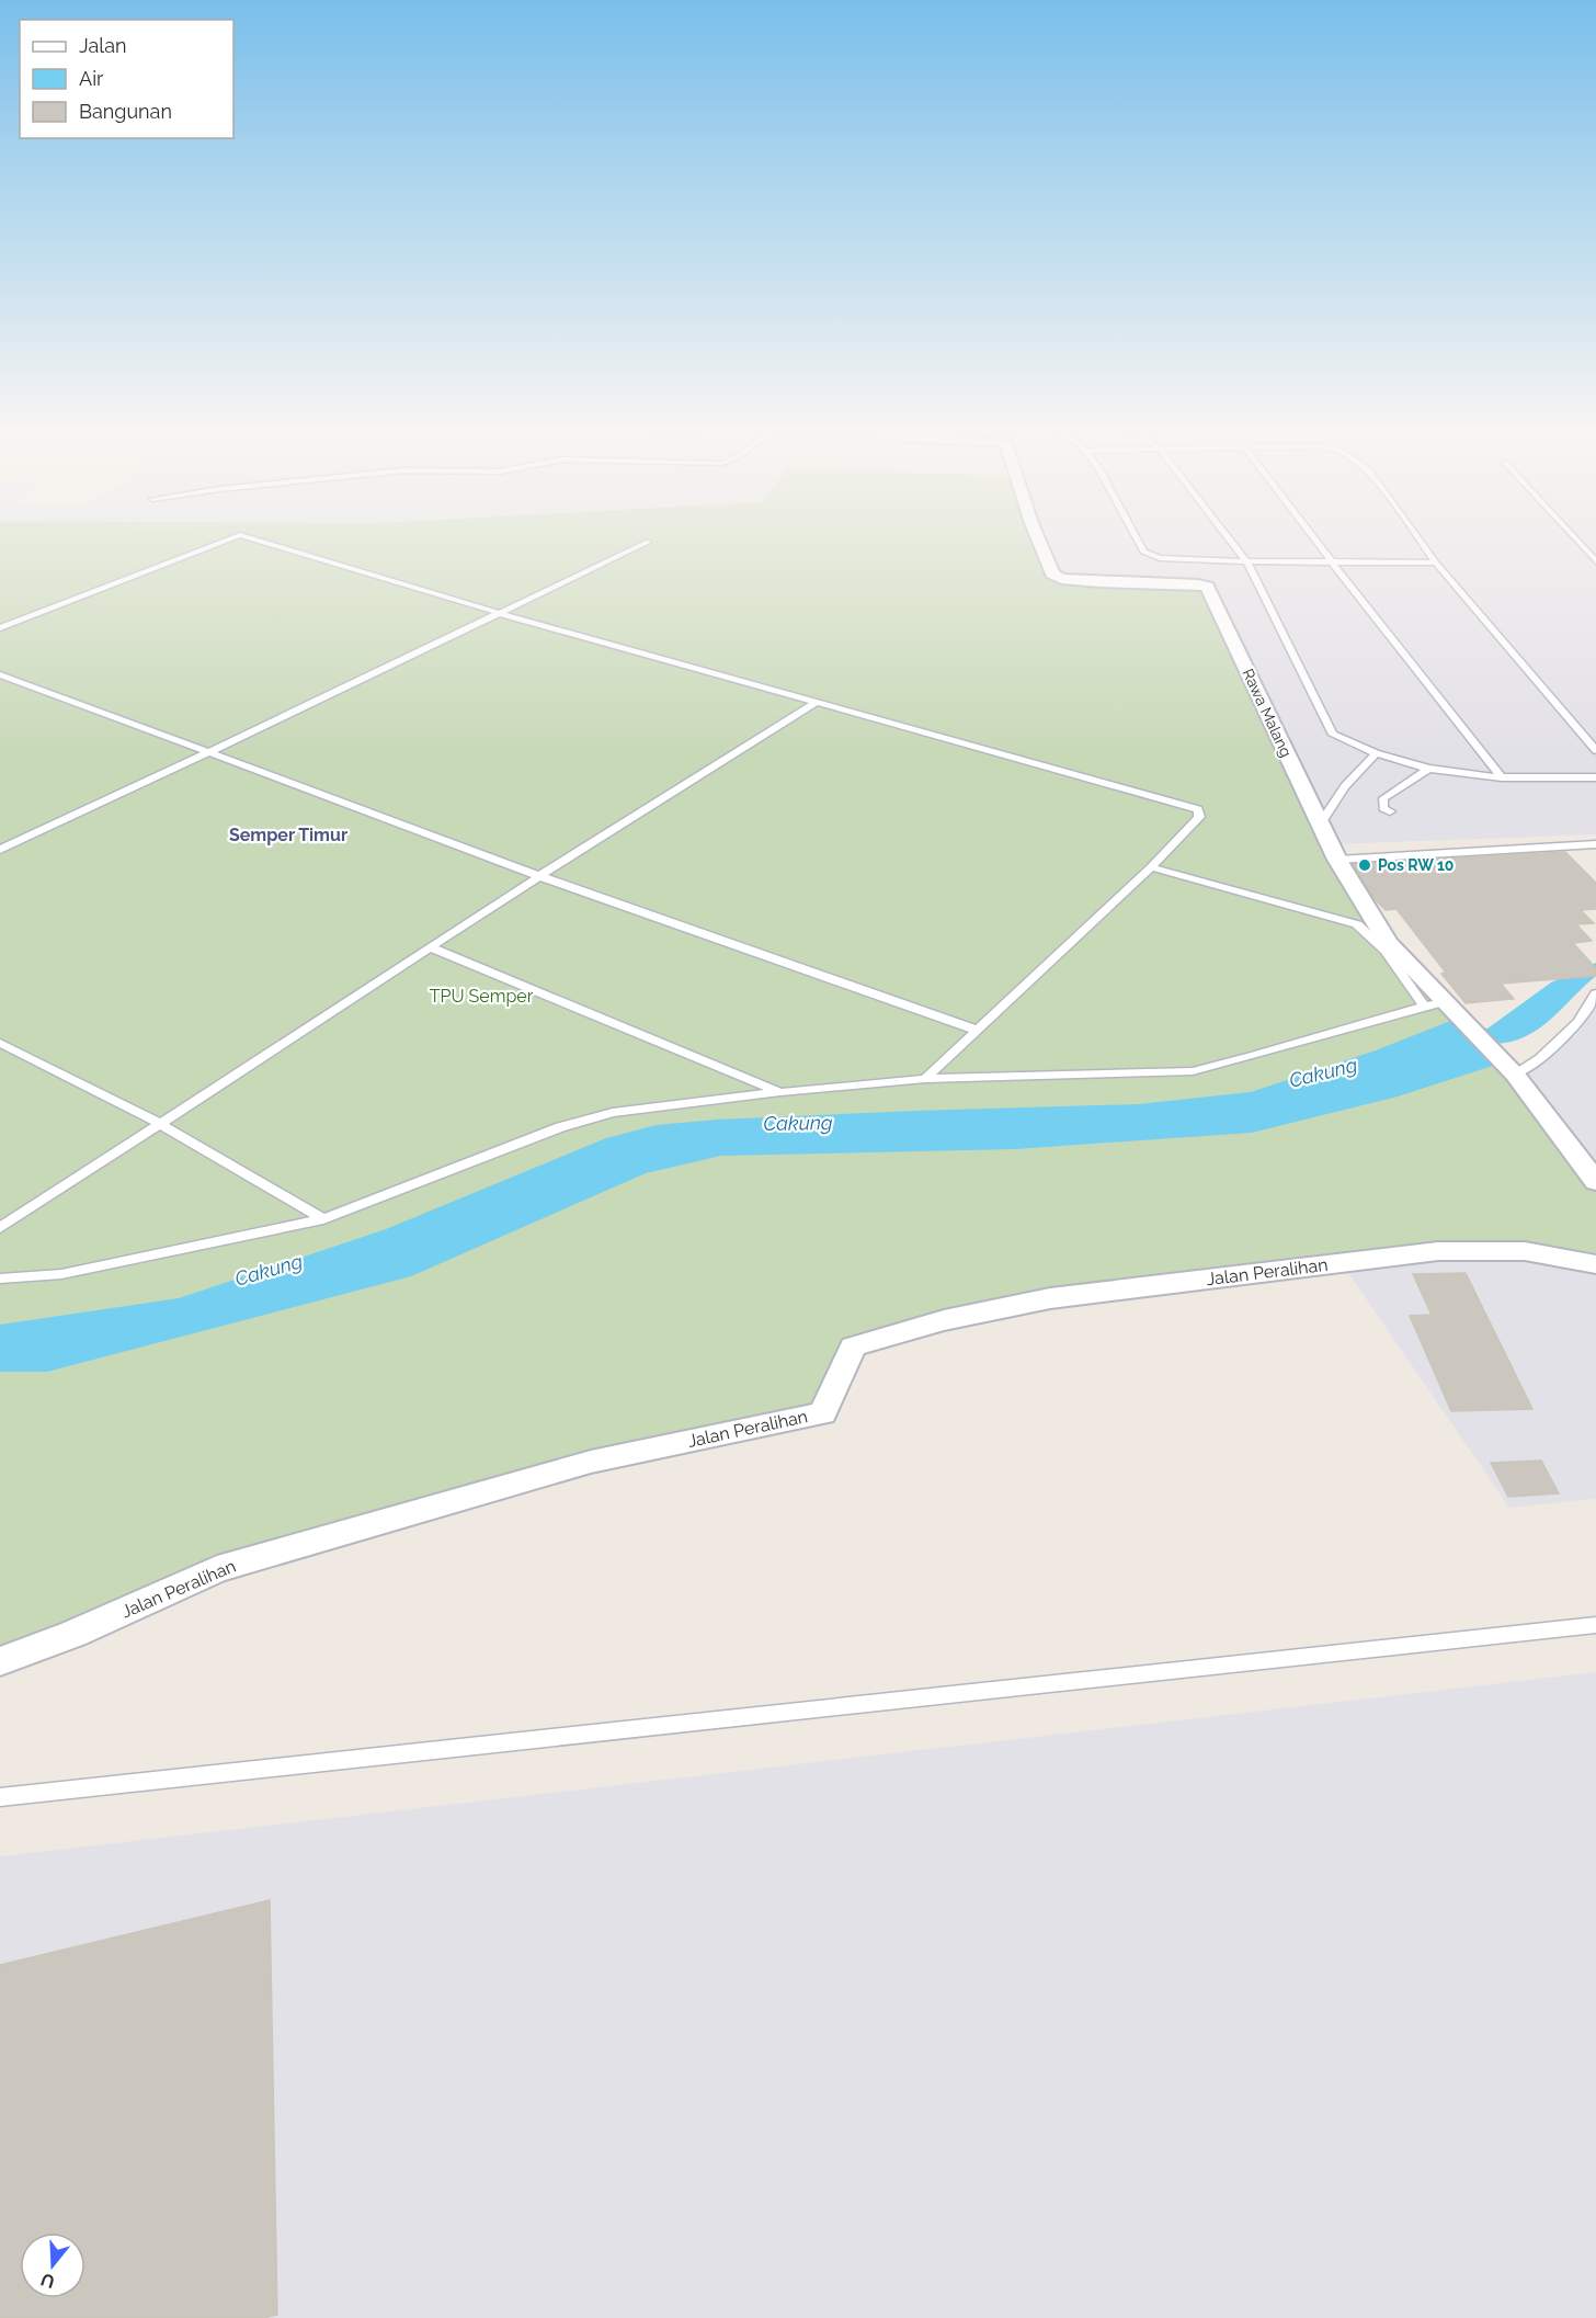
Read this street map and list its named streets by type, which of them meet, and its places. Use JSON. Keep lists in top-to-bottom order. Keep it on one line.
{"streets":{"street":["Rawa Malang","Jalan Peralihan"]},"districts":["Semper Timur"],"water":["Cakung"],"parks":["TPU Semper"],"places":["Pos RW 10"],"legend":["Jalan","Air","Bangunan"],"north":"bottom"}
